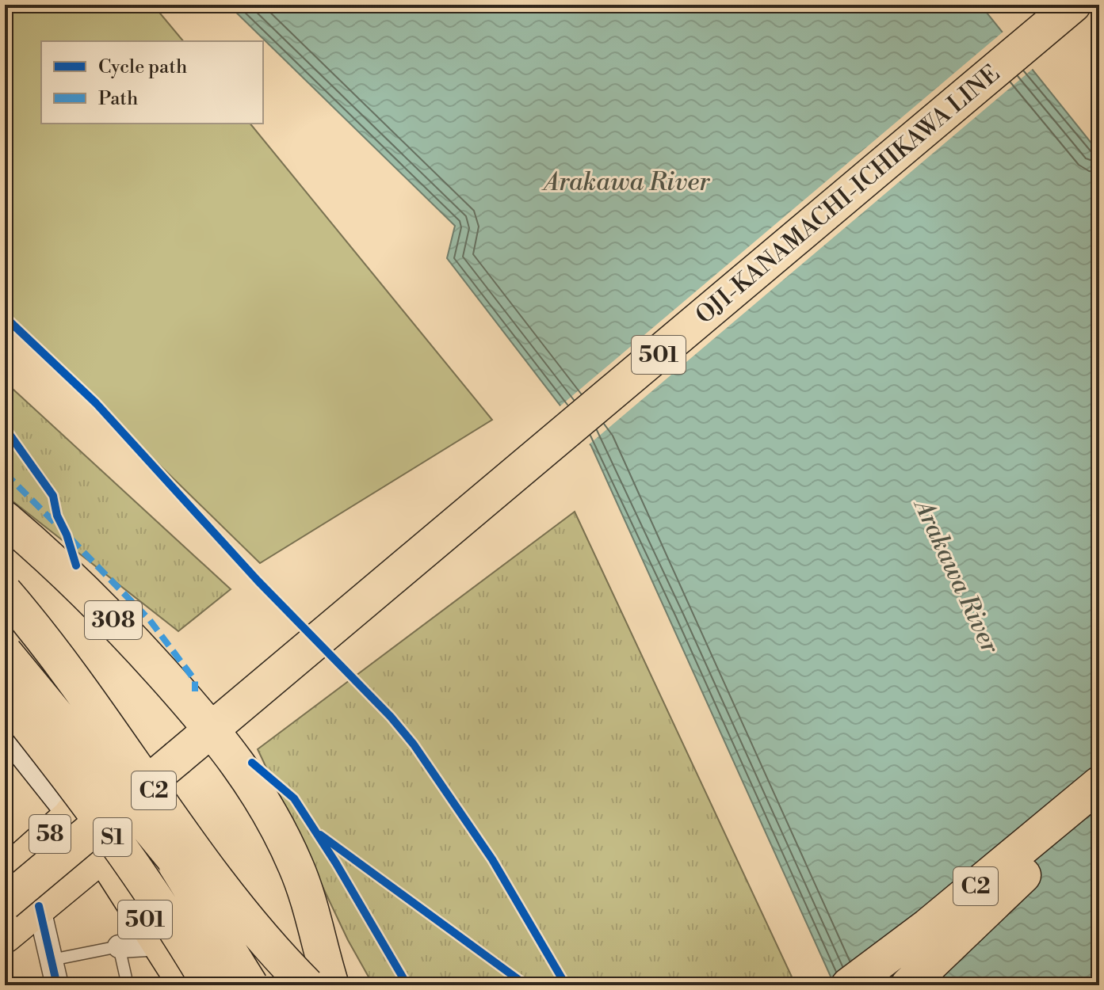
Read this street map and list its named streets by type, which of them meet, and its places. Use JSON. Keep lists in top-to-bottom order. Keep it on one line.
{"streets":{"main road":["OJI-KANAMACHI-ICHIKAWA LINE","501","308","C2","58","S1"]},"crossings":[["OJI-KANAMACHI-ICHIKAWA LINE","308"],["OJI-KANAMACHI-ICHIKAWA LINE","58"],["501","58"],["308","58"]],"water":["Arakawa River"],"legend":["Cycle path","Path"]}
